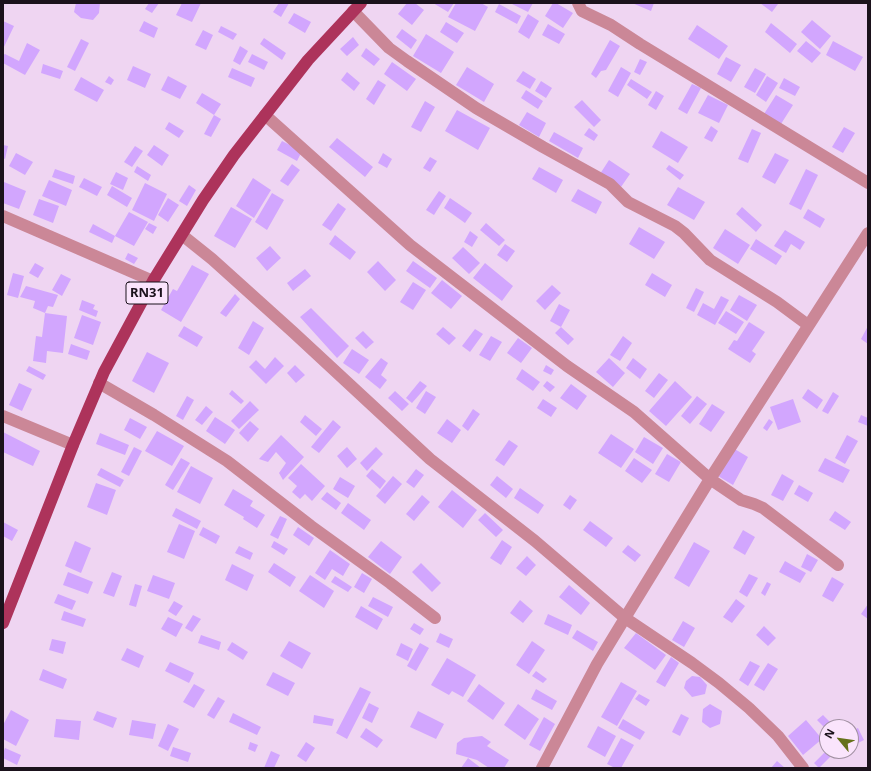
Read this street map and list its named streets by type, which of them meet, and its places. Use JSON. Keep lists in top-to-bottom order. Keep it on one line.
{"streets":{"main road":["RN31"]},"north":"top left"}
